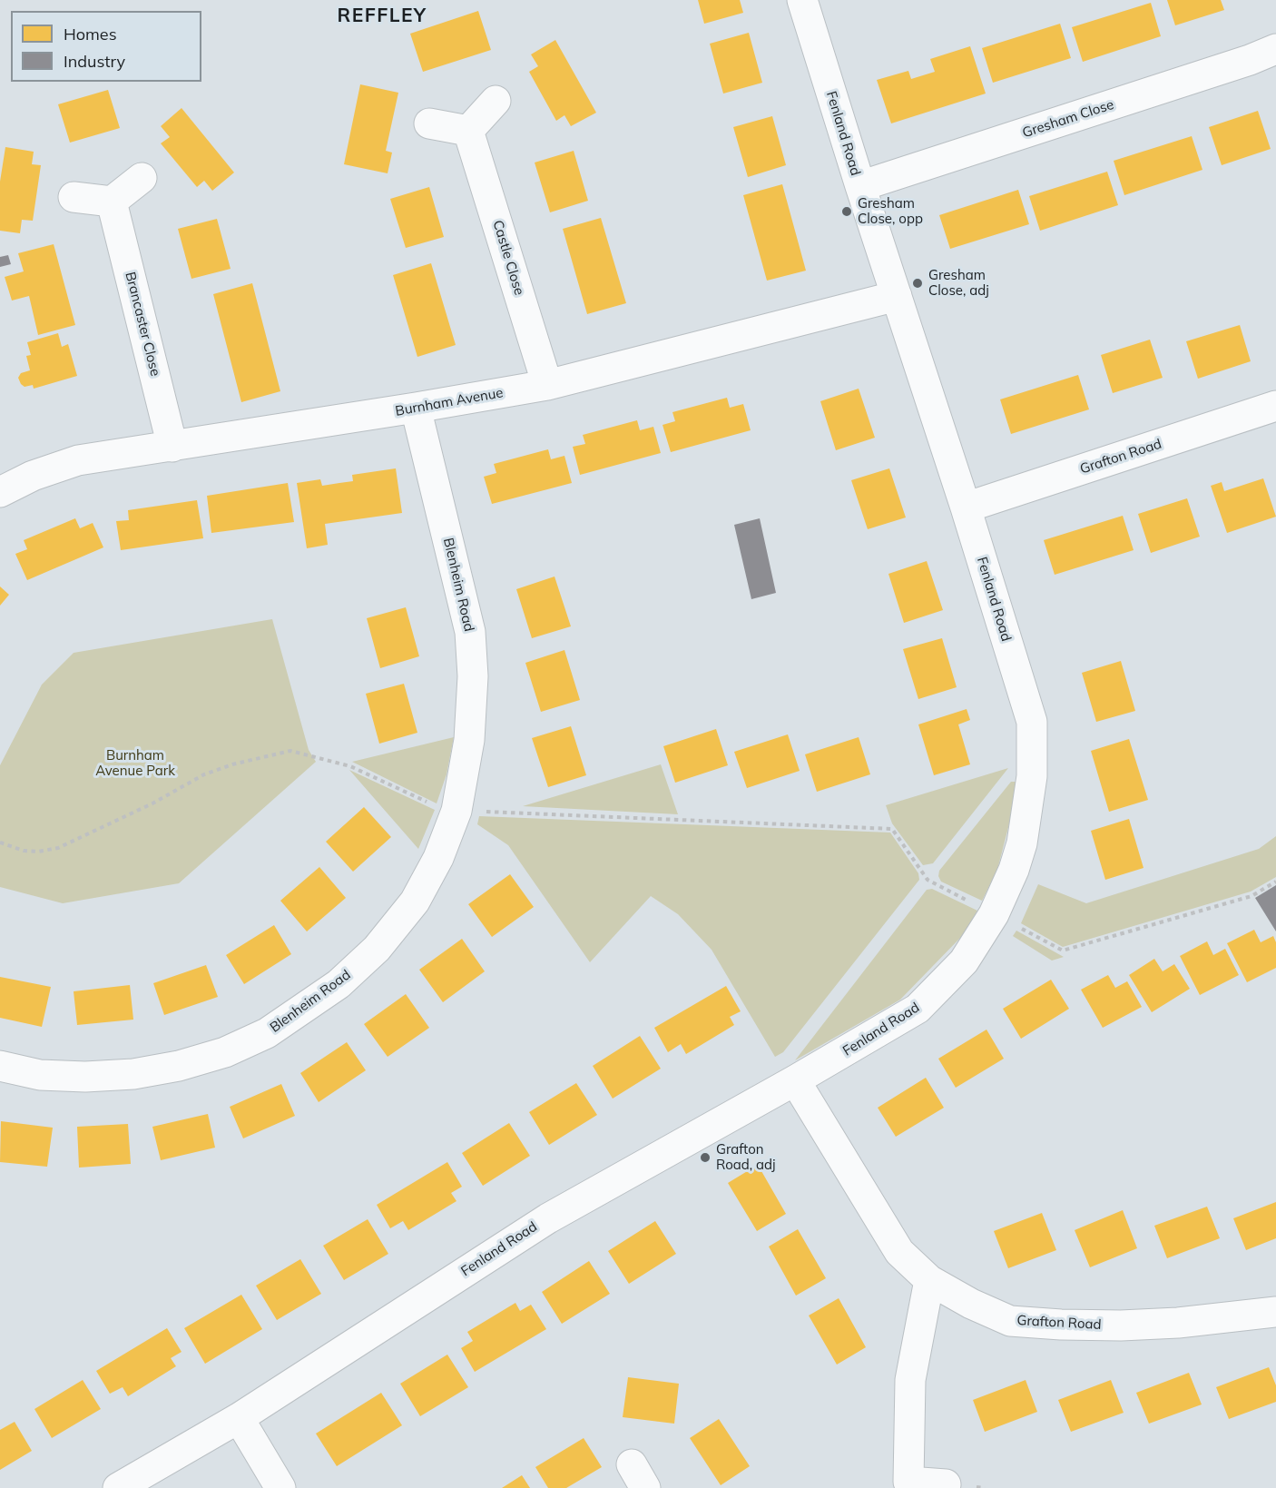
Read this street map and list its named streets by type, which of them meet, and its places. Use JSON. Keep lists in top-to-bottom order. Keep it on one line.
{"streets":{"street":["Gresham Close","Fenland Road","Castle Close","Brancaster Close","Burnham Avenue","Grafton Road","Blenheim Road"]},"crossings":[["Gresham Close","Fenland Road"],["Fenland Road","Burnham Avenue"],["Fenland Road","Grafton Road"],["Castle Close","Burnham Avenue"],["Brancaster Close","Burnham Avenue"],["Burnham Avenue","Blenheim Road"]],"districts":["REFFLEY"],"parks":["Burnham Avenue Park"],"places":["Gresham Close, opp","Gresham Close, adj","Grafton Road, adj"],"legend":["Homes","Industry"]}
